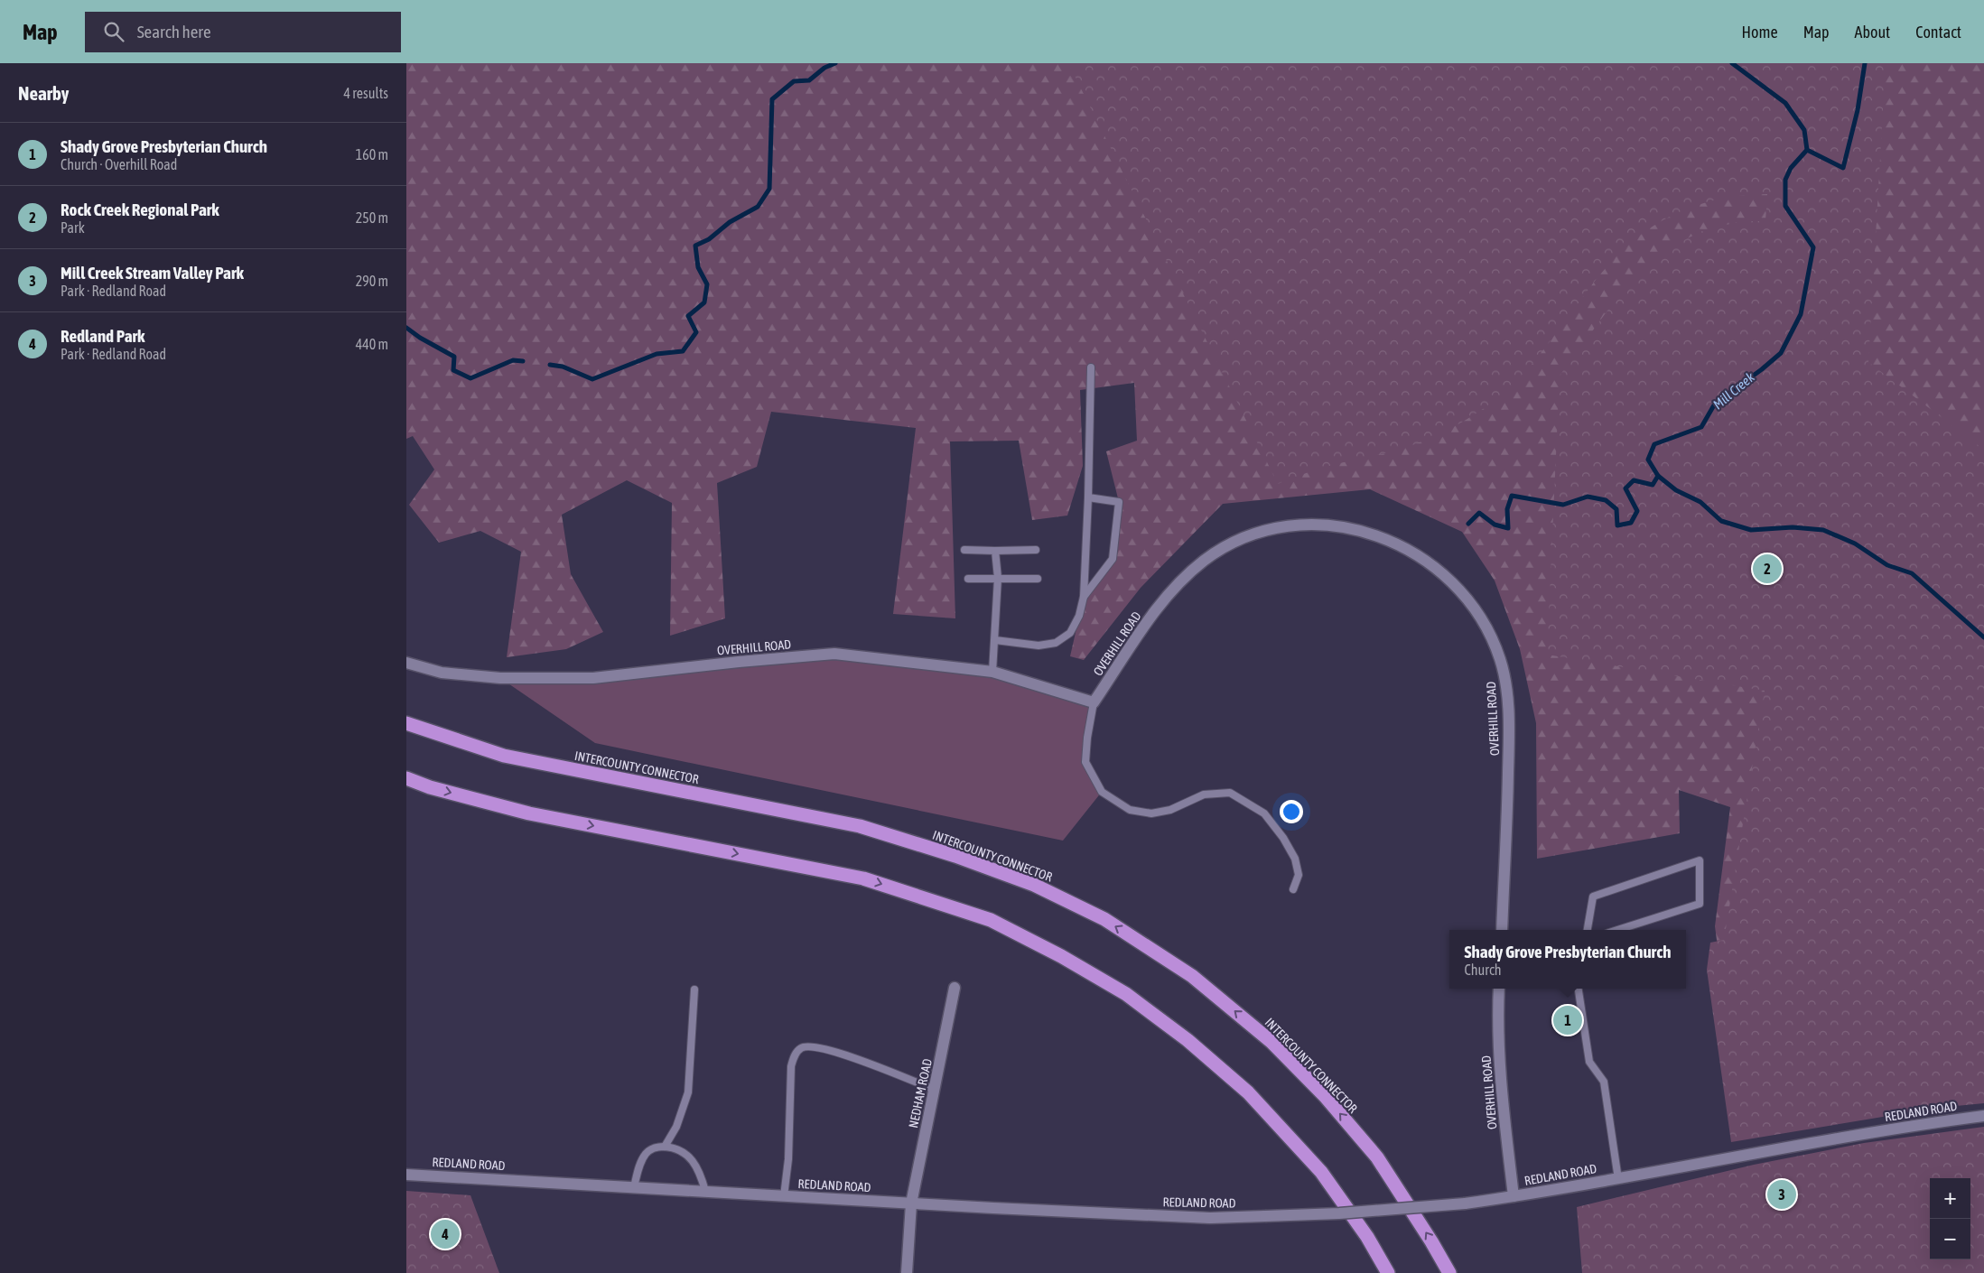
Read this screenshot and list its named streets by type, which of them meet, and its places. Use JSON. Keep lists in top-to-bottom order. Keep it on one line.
{"streets":{"highway":["INTERCOUNTY CONNECTOR"],"street":["OVERHILL ROAD","NEDHAM ROAD","REDLAND ROAD"]},"crossings":[["OVERHILL ROAD","REDLAND ROAD"],["NEDHAM ROAD","REDLAND ROAD"]],"water":["Mill Creek"],"page":{"header":"Map","search":"Search here","nav":["Home","Map","About","Contact"],"heading":["Nearby","4 results"],"list":[{"mark":"1","name":"Shady Grove Presbyterian Church","note":"Church · Overhill Road","value":"160 m"},{"mark":"2","name":"Rock Creek Regional Park","note":"Park","value":"250 m"},{"mark":"3","name":"Mill Creek Stream Valley Park","note":"Park · Redland Road","value":"290 m"},{"mark":"4","name":"Redland Park","note":"Park · Redland Road","value":"440 m"}],"pins":["2","1","3","4"],"popup":["Shady Grove Presbyterian Church","Church"],"map_buttons":["+","−"]}}
